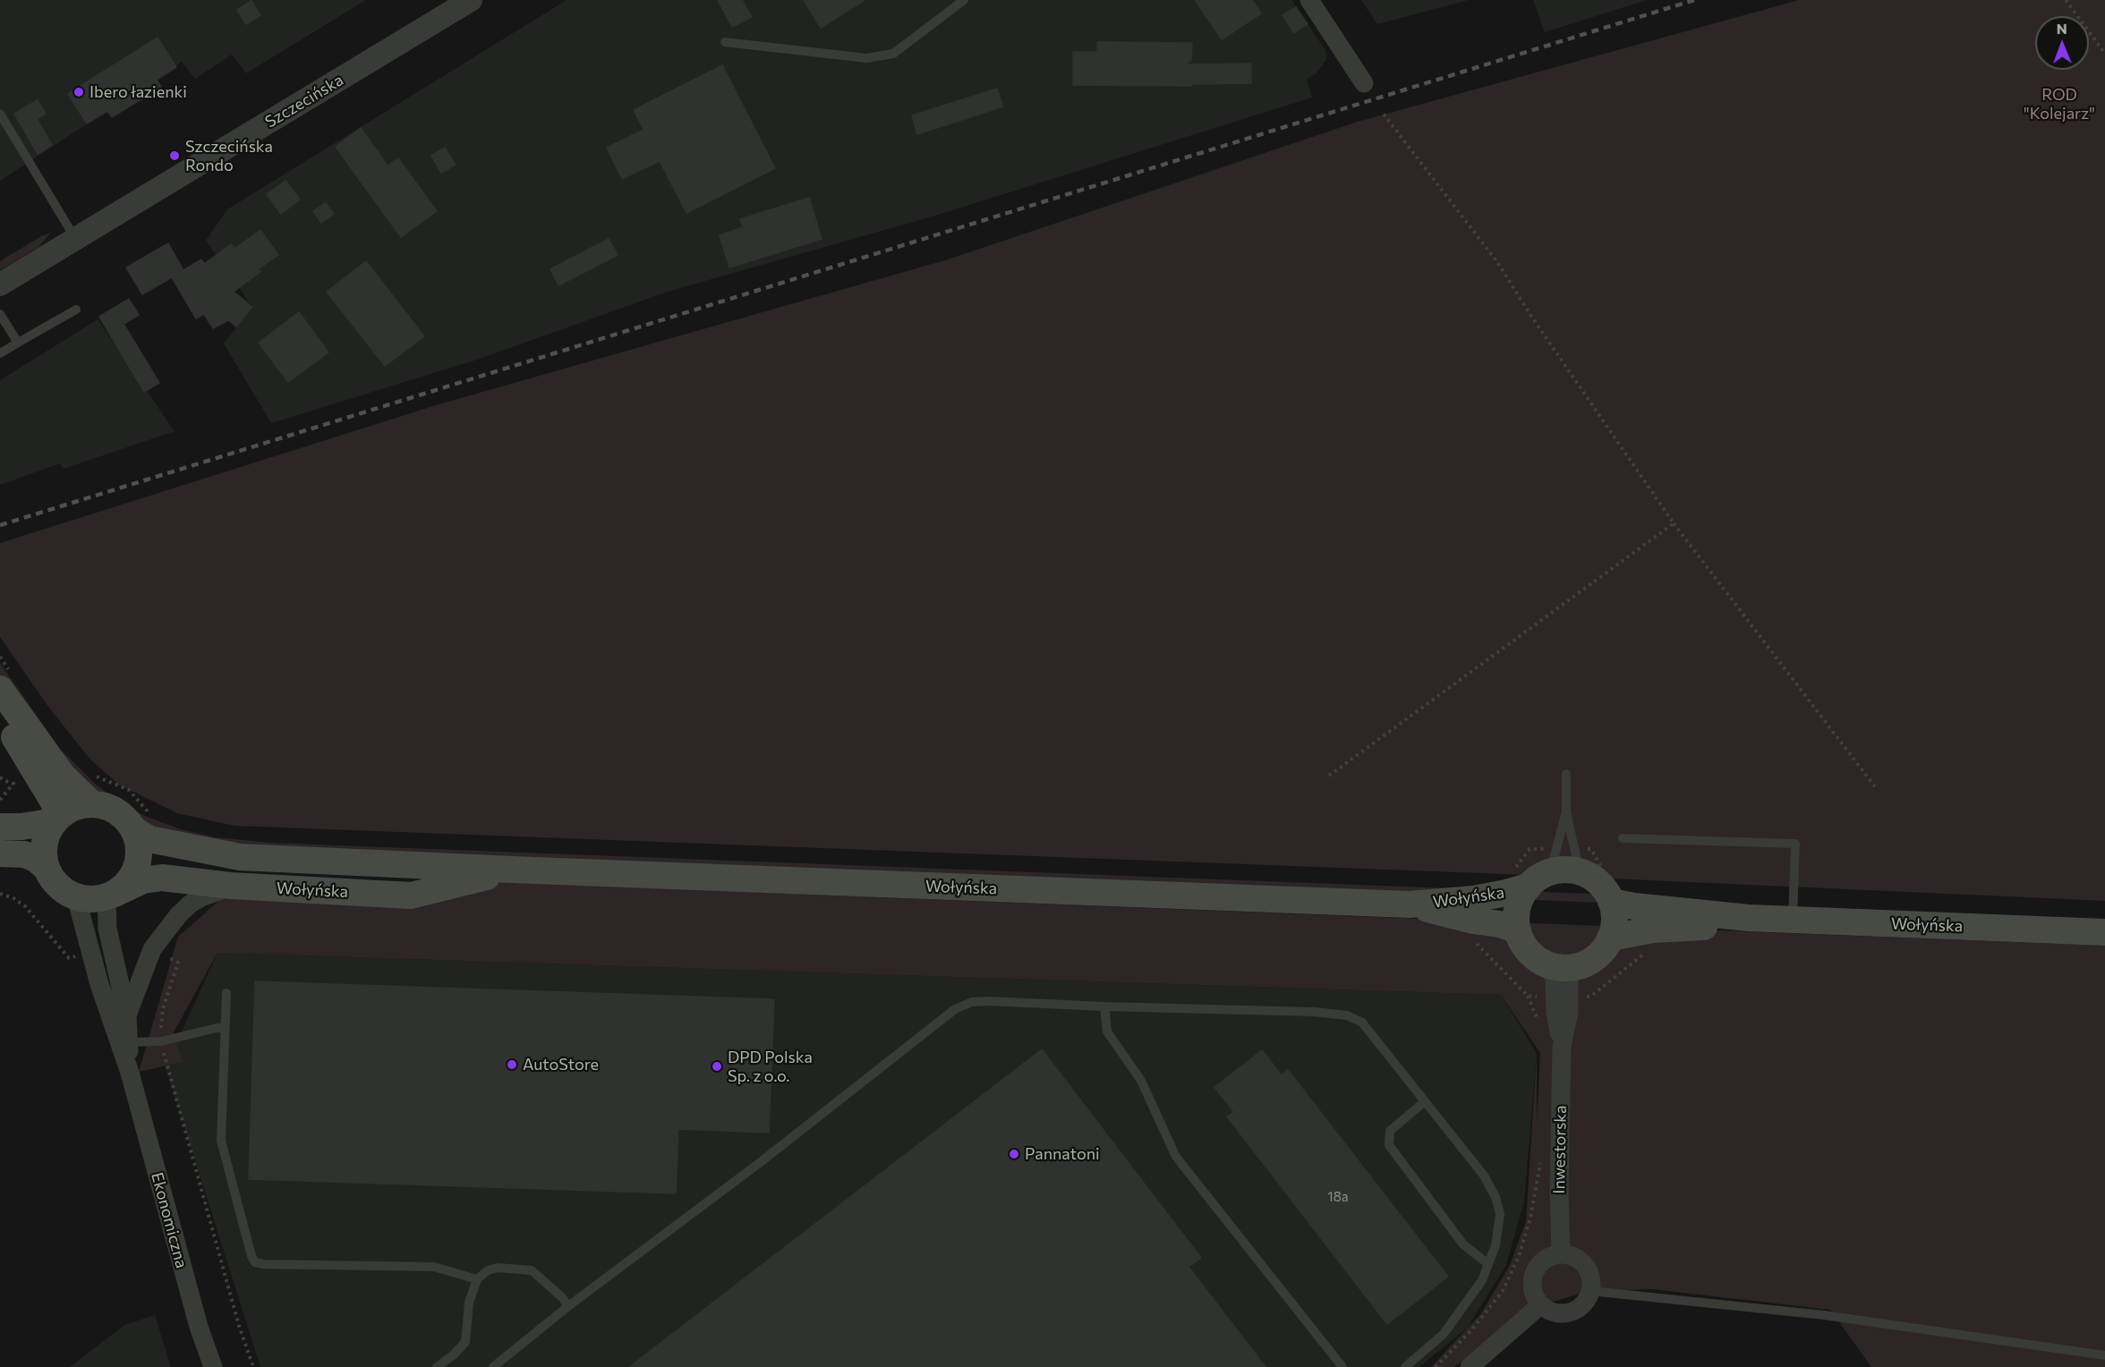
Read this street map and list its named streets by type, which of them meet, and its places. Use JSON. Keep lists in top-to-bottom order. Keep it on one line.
{"streets":{"main road":["Wołyńska"],"street":["Szczecińska","Inwestorska","Ekonomiczna"]},"crossings":[["Wołyńska","Inwestorska"],["Wołyńska","Ekonomiczna"]],"parks":["ROD \"Kolejarz\""],"places":["Ibero łazienki","Szczecińska Rondo","AutoStore","DPD Polska Sp. z o.o.","Pannatoni"],"house_numbers":["18a"],"north":"top"}
